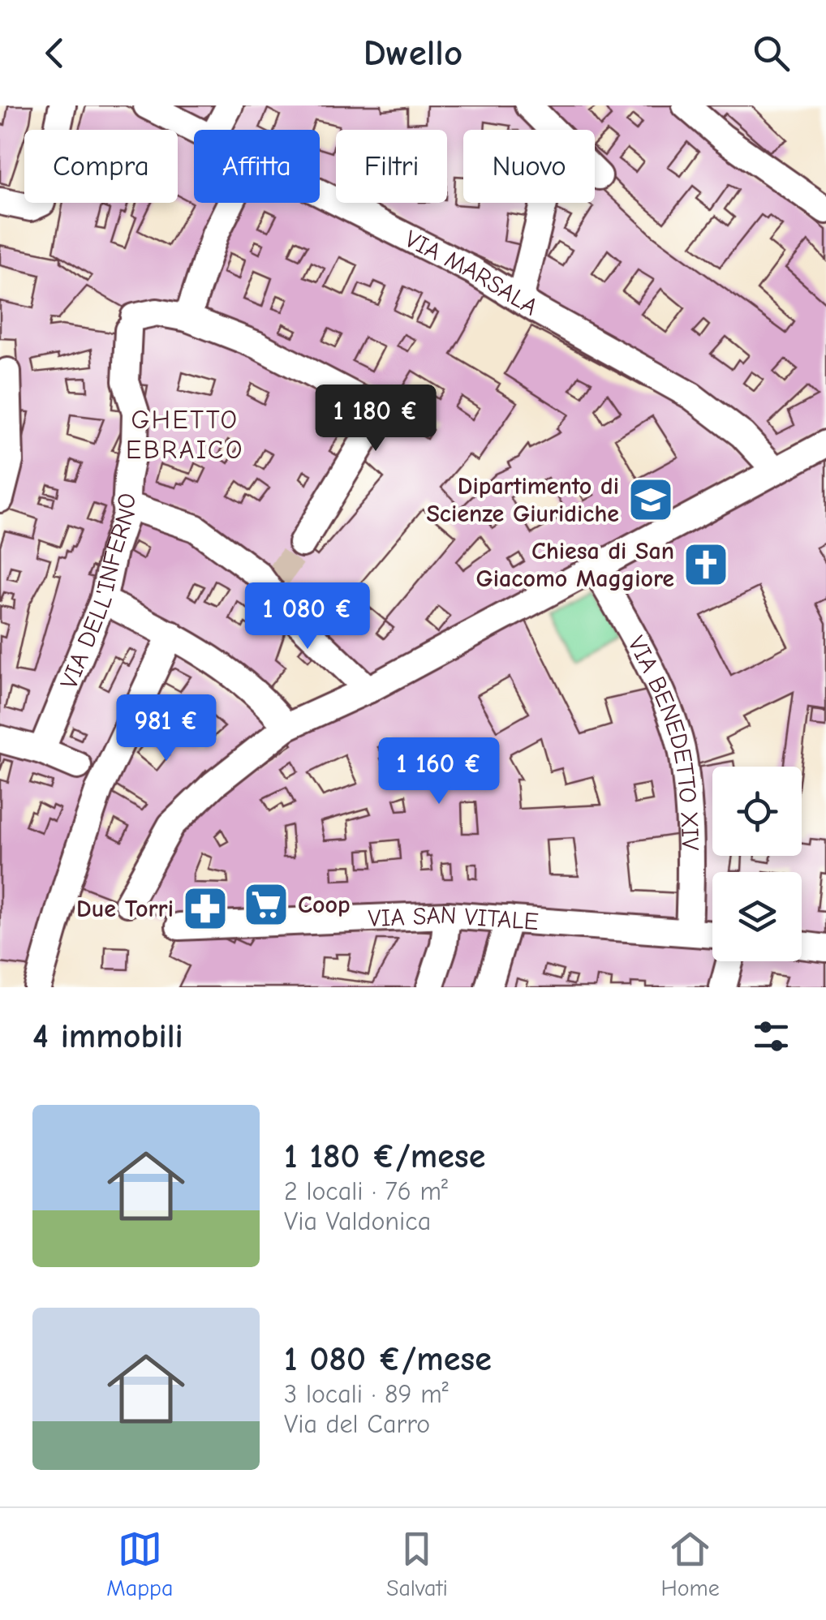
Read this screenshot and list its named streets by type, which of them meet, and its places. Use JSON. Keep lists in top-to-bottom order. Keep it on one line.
{"streets":{"street":["VIA MARSALA","VIA DELL'INFERNO","VIA BENEDETTO XIV","VIA SAN VITALE"]},"crossings":[["VIA BENEDETTO XIV","VIA SAN VITALE"]],"districts":["GHETTO EBRAICO"],"places":{"school or university":["Dipartimento di Scienze Giuridiche"],"church":["Chiesa di San Giacomo Maggiore"],"supermarket":["Coop"],"pharmacy":["Due Torri"]},"page":{"header":"Dwello","chip":["Compra","Affitta","Filtri","Nuovo"],"price":["1 180 €","1 080 €","981 €","1 160 €"],"heading":"4 immobili","list":[{"name":"1 180 €/mese","note":"2 locali · 76 m² · Via Valdonica"},{"name":"1 080 €/mese","note":"3 locali · 89 m² · Via del Carro"}],"tabs":["Mappa","Salvati","Home"]}}
